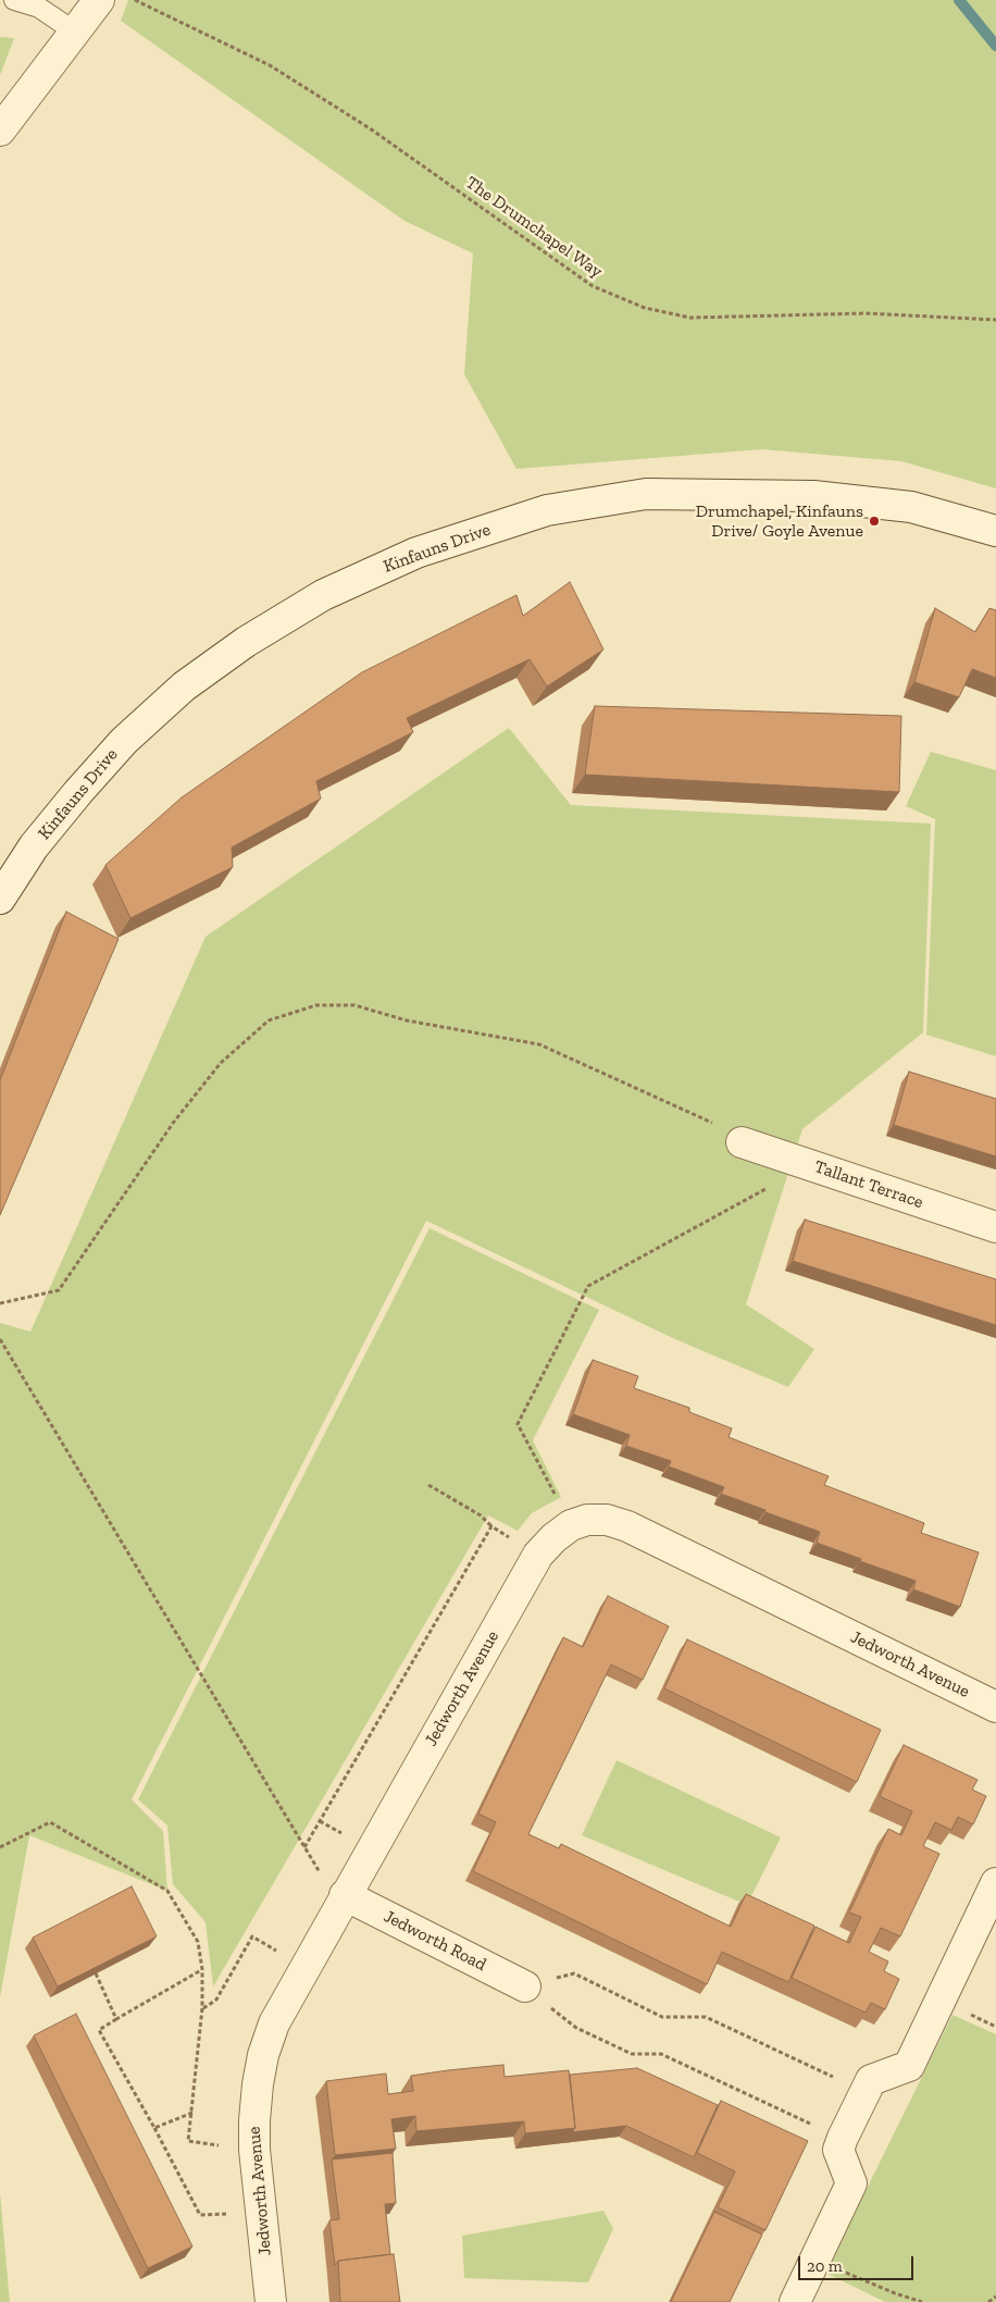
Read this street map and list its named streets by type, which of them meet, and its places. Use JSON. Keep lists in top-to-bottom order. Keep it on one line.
{"streets":{"street":["Kinfauns Drive","Tallant Terrace","Jedworth Avenue","Jedworth Road"],"path":["The Drumchapel Way"]},"crossings":[["Jedworth Avenue","Jedworth Road"]],"places":["Drumchapel, Kinfauns Drive/ Goyle Avenue"],"scale_bar":"20 m"}
